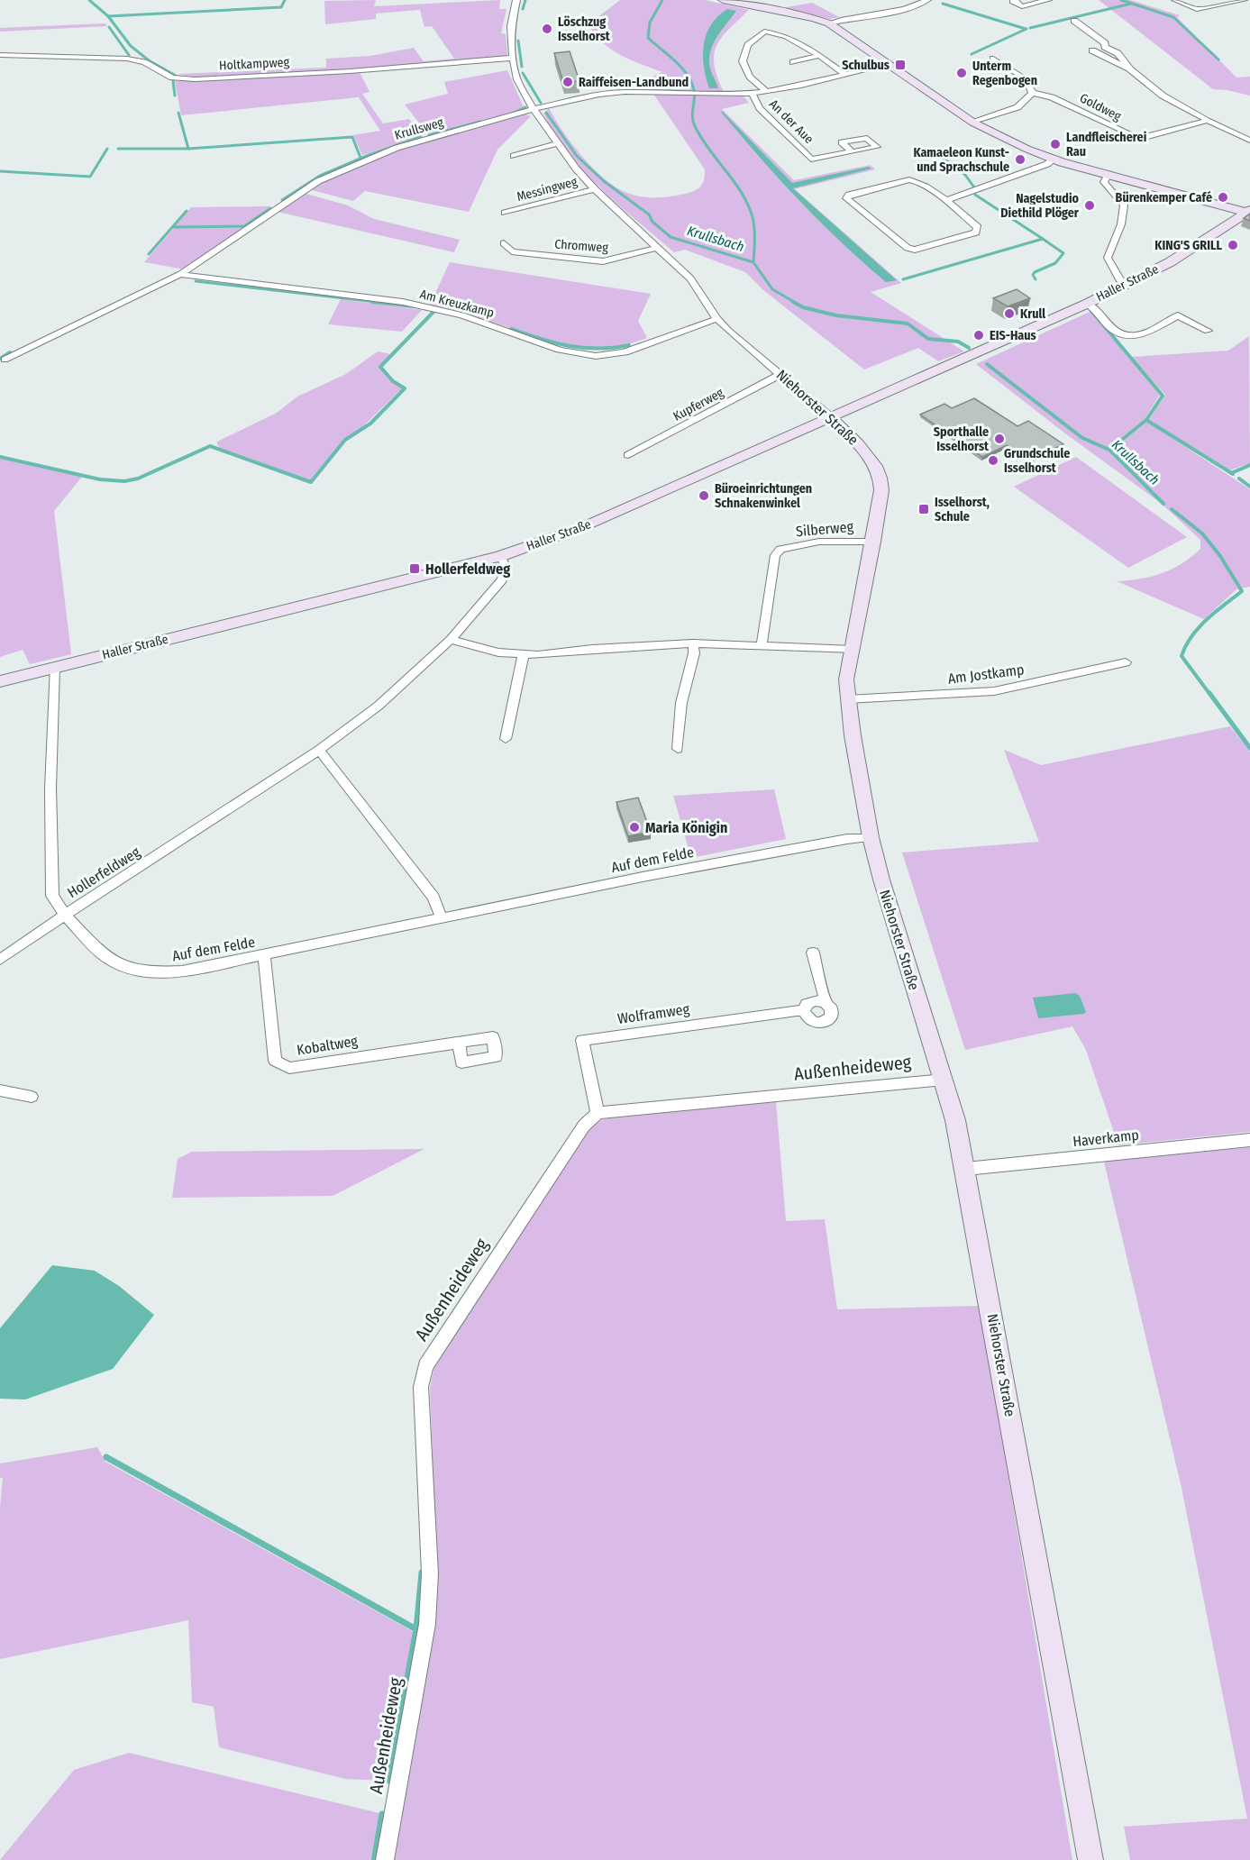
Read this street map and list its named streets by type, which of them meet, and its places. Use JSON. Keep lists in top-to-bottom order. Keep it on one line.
{"streets":{"street":["Holtkampweg","Goldweg","An der Aue","Krullsweg","Messingweg","Chromweg","Haller Straße","Am Kreuzkamp","Kupferweg","Niehorster Straße","Silberweg","Am Jostkamp","Auf dem Felde","Hollerfeldweg","Wolframweg","Kobaltweg","Außenheideweg","Haverkamp"]},"crossings":[["Holtkampweg","Niehorster Straße"],["An der Aue","Krullsweg"],["Krullsweg","Am Kreuzkamp"],["Krullsweg","Niehorster Straße"],["Messingweg","Niehorster Straße"],["Chromweg","Niehorster Straße"],["Haller Straße","Niehorster Straße"],["Haller Straße","Auf dem Felde"],["Haller Straße","Hollerfeldweg"],["Am Kreuzkamp","Niehorster Straße"],["Kupferweg","Niehorster Straße"],["Niehorster Straße","Silberweg"],["Niehorster Straße","Am Jostkamp"],["Niehorster Straße","Auf dem Felde"],["Niehorster Straße","Außenheideweg"],["Niehorster Straße","Haverkamp"],["Auf dem Felde","Hollerfeldweg"],["Auf dem Felde","Kobaltweg"],["Wolframweg","Außenheideweg"]],"water":["Krullsbach"],"places":{"other":["Löschzug Isselhorst","Unterm Regenbogen","Raiffeisen-Landbund","Landfleischerei Rau","Kamaeleon Kunst- und Sprachschule","Bürenkemper Café","Nagelstudio Diethild Plöger","KING'S GRILL","Krull","EIS-Haus","Sporthalle Isselhorst","Grundschule Isselhorst","Büroeinrichtungen Schnakenwinkel","Maria Königin"],"transit":["Schulbus","Isselhorst, Schule","Hollerfeldweg"]}}
